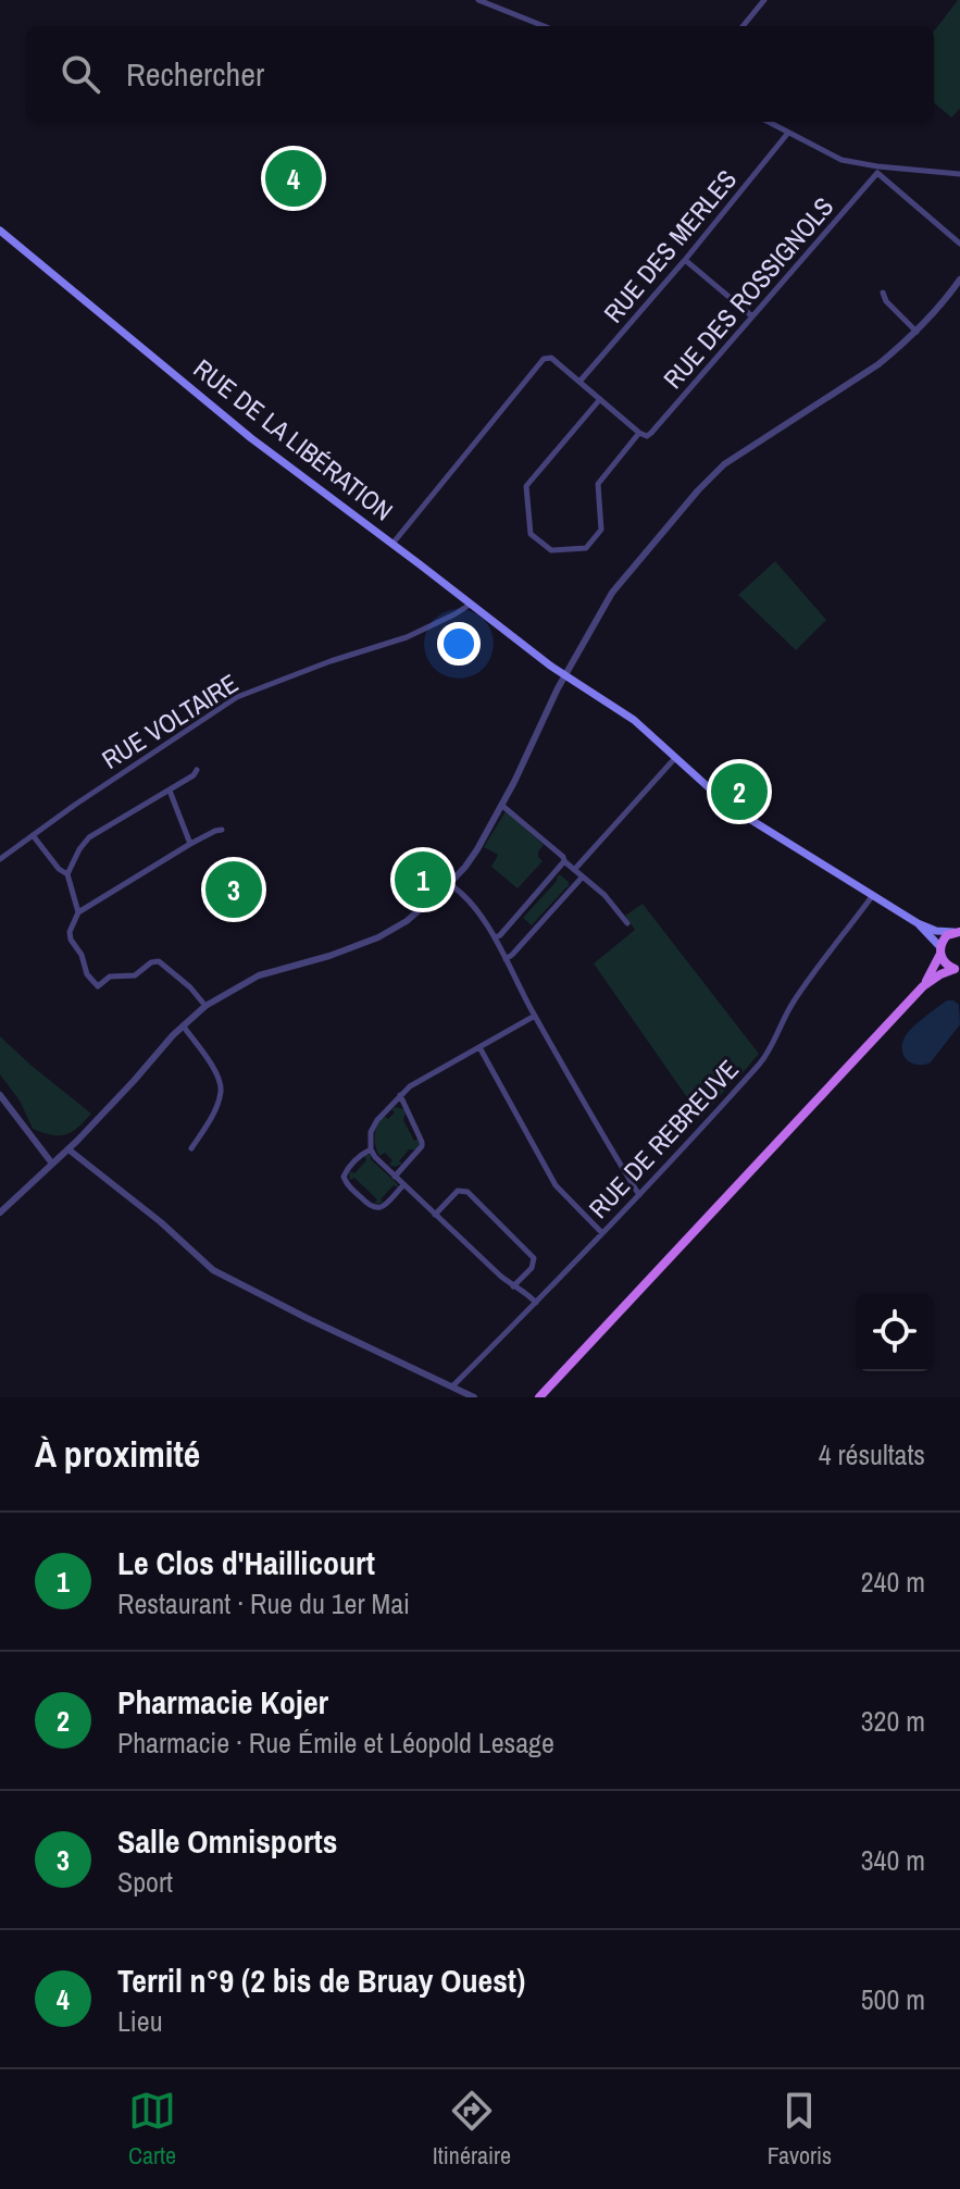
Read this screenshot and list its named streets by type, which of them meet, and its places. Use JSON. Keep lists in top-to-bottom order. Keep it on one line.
{"streets":{"main road":["RUE DE LA LIBÉRATION"],"street":["RUE DES MERLES","RUE DES ROSSIGNOLS","RUE VOLTAIRE","RUE DE REBREUVE"]},"crossings":[["RUE DE LA LIBÉRATION","RUE VOLTAIRE"],["RUE DE LA LIBÉRATION","RUE DE REBREUVE"]],"page":{"search":"Rechercher","pins":["4","2","1","3"],"heading":["À proximité","4 résultats"],"list":[{"mark":"1","name":"Le Clos d'Haillicourt","note":"Restaurant · Rue du 1er Mai","value":"240 m"},{"mark":"2","name":"Pharmacie Kojer","note":"Pharmacie · Rue Émile et Léopold Lesage","value":"320 m"},{"mark":"3","name":"Salle Omnisports","note":"Sport","value":"340 m"},{"mark":"4","name":"Terril n°9 (2 bis de Bruay Ouest)","note":"Lieu","value":"500 m"}],"nav":["Carte","Itinéraire","Favoris"]}}
